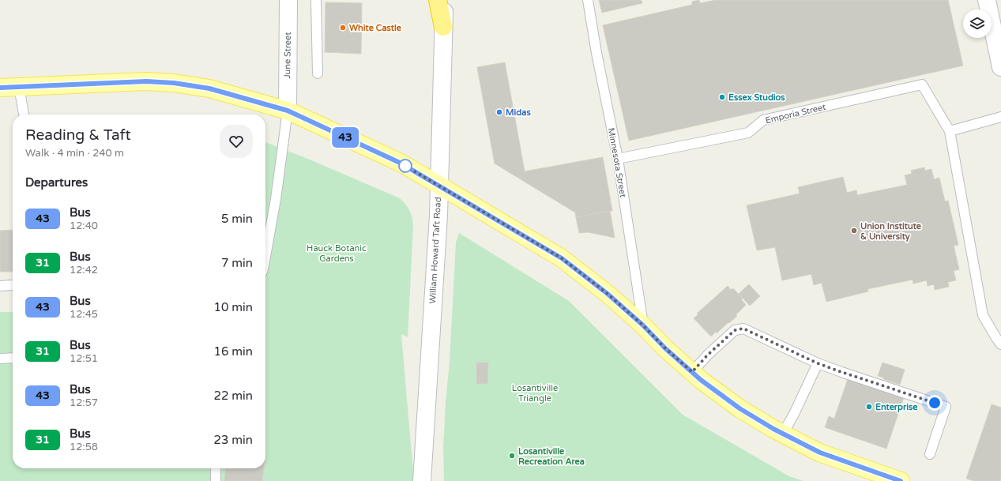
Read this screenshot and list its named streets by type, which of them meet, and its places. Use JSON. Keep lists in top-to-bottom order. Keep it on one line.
{"streets":{"main road":["June Street","William Howard Taft Road"],"lane":["Emporia Street","Minnesota Street"]},"crossings":[["Emporia Street","Minnesota Street"]],"parks":["Hauck Botanic Gardens","Losantiville Triangle"],"places":["White Castle","Essex Studios","Midas","Union Institute & University","Enterprise","Losantiville Recreation Area"],"lines":["bus line 43"],"page":{"on_map":"43","heading":[["Reading & Taft","Walk · 4 min · 240 m"],"Departures"],"list":[{"mark":"43","name":"Bus","note":"12:40","value":"5 min"},{"mark":"31","name":"Bus","note":"12:42","value":"7 min"},{"mark":"43","name":"Bus","note":"12:45","value":"10 min"},{"mark":"31","name":"Bus","note":"12:51","value":"16 min"},{"mark":"43","name":"Bus","note":"12:57","value":"22 min"},{"mark":"31","name":"Bus","note":"12:58","value":"23 min"}]}}
